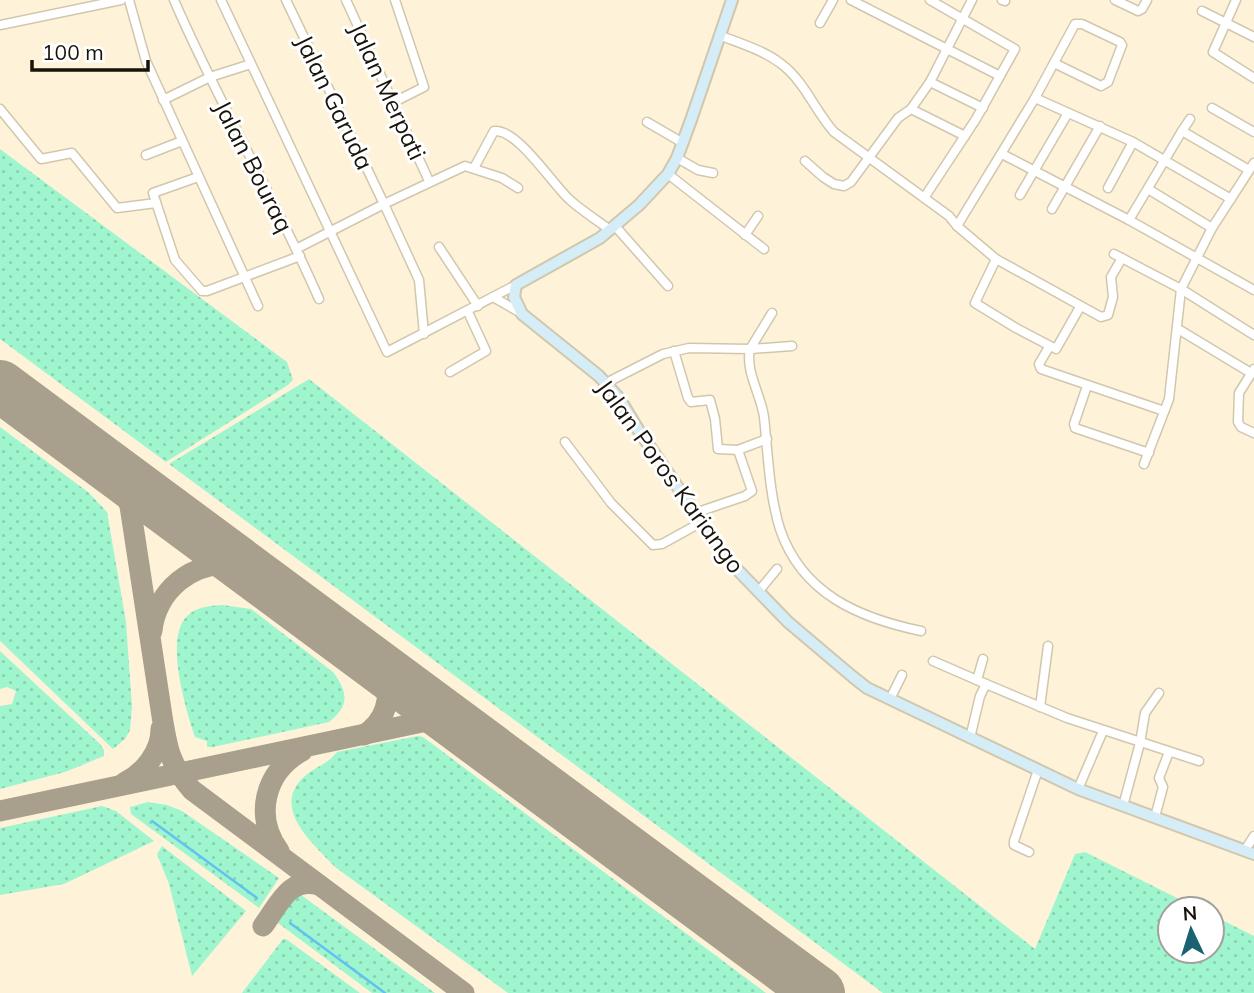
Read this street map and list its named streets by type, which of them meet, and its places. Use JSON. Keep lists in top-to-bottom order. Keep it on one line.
{"streets":{"main road":["Jalan Poros Kariango"],"street":["Jalan Merpati","Jalan Garuda","Jalan Bouraq"]},"scale_bar":"100 m","north":"top"}
